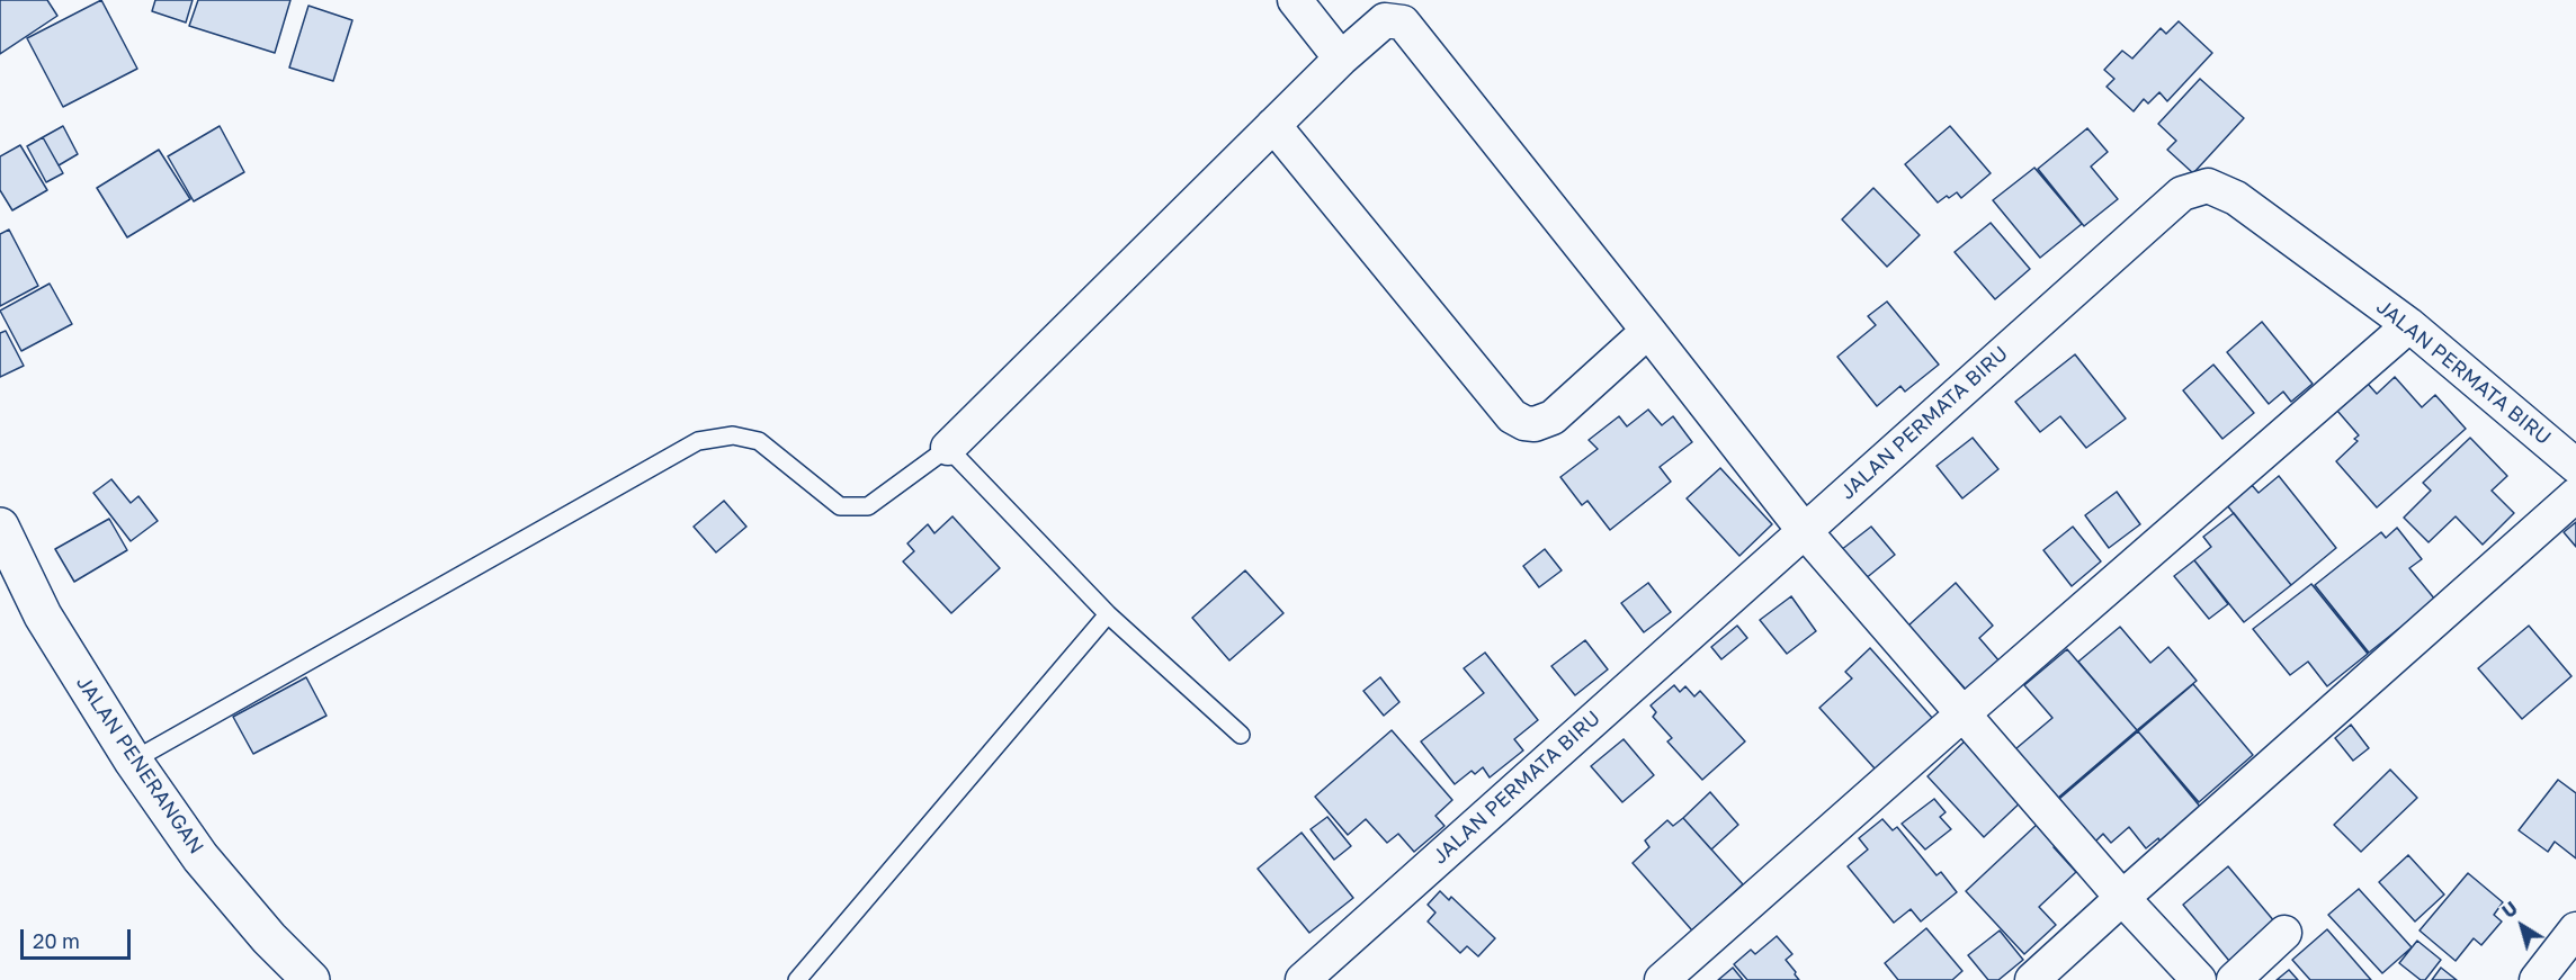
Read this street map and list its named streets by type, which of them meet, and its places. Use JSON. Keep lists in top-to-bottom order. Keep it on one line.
{"streets":{"street":["JALAN PERMATA BIRU","JALAN PENERANGAN"]},"scale_bar":"20 m","north":"top left"}
